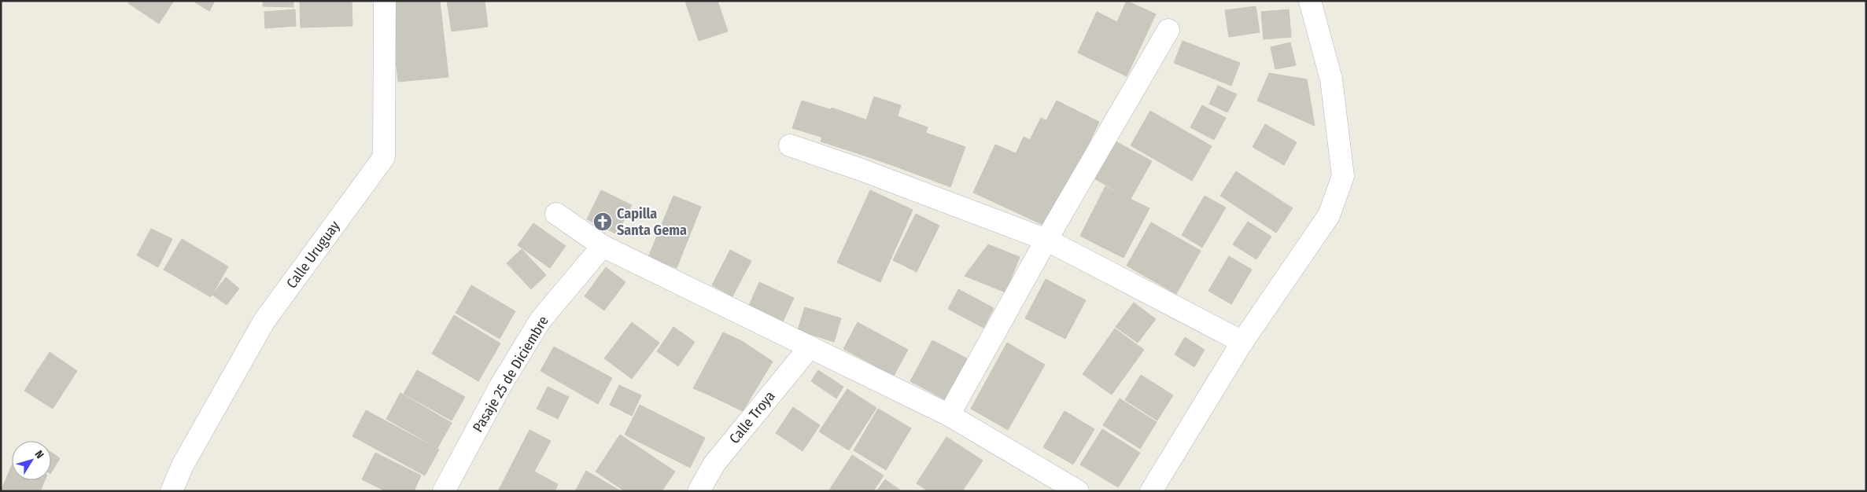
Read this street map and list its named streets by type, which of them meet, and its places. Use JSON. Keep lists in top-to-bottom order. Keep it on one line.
{"streets":{"street":["Calle Uruguay","Pasaje 25 de Diciembre","Calle Troya"]},"places":{"church":["Capilla Santa Gema"]},"north":"top right"}
